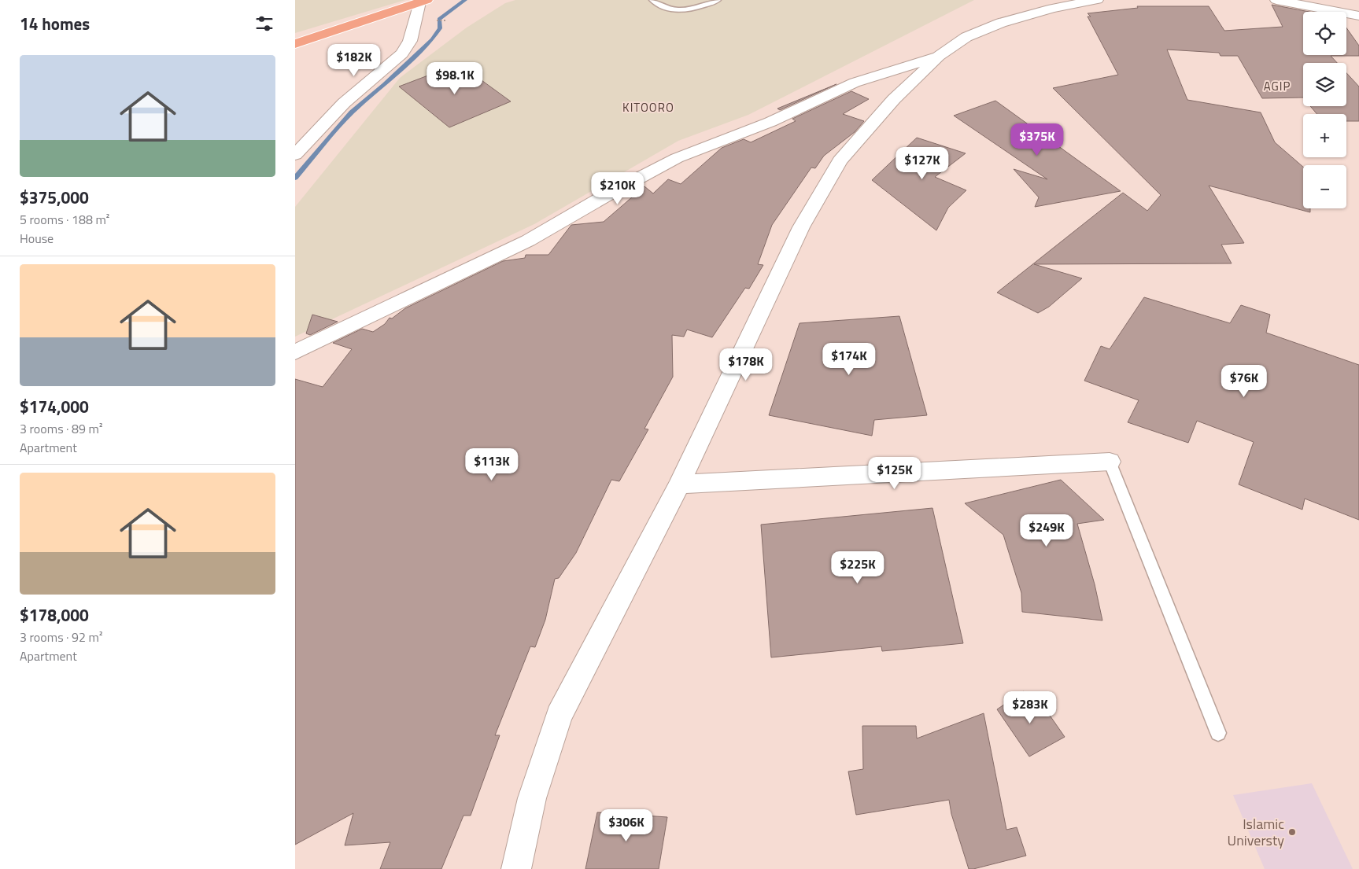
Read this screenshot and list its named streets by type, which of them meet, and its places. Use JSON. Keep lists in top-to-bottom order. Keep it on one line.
{"districts":["AGIP","KITOORO"],"places":["Islamic Universty"],"page":{"heading":"14 homes","map_buttons":["+","−"],"price":["$182K","$98.1K","$375K","$127K","$210K","$174K","$178K","$76K","$113K","$125K","$249K","$225K","$283K","$306K"],"list":[{"name":"$375,000","note":"5 rooms · 188 m² · House"},{"name":"$174,000","note":"3 rooms · 89 m² · Apartment"},{"name":"$178,000","note":"3 rooms · 92 m² · Apartment"}]}}
